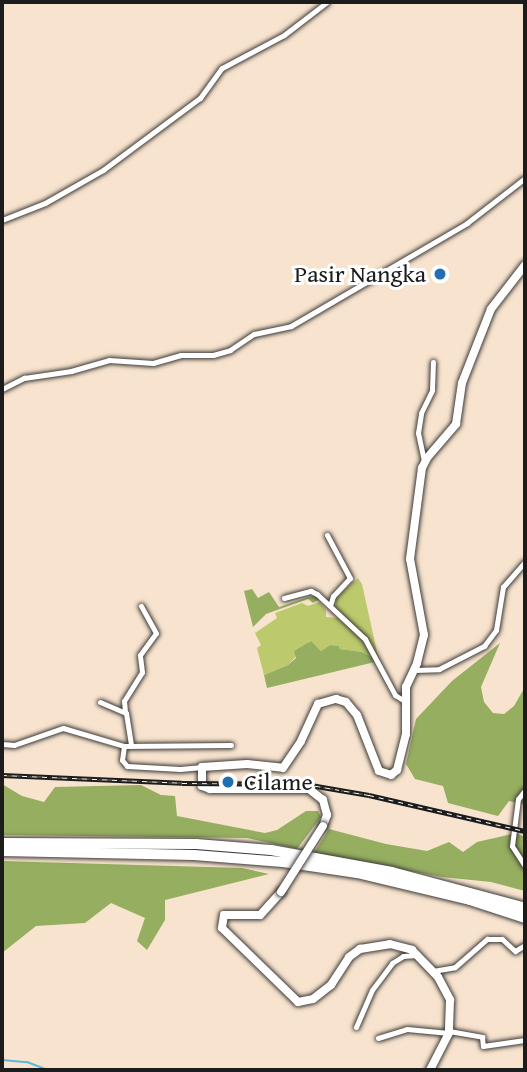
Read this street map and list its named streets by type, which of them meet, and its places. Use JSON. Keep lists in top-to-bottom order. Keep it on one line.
{"places":["Pasir Nangka","Cilame"]}
